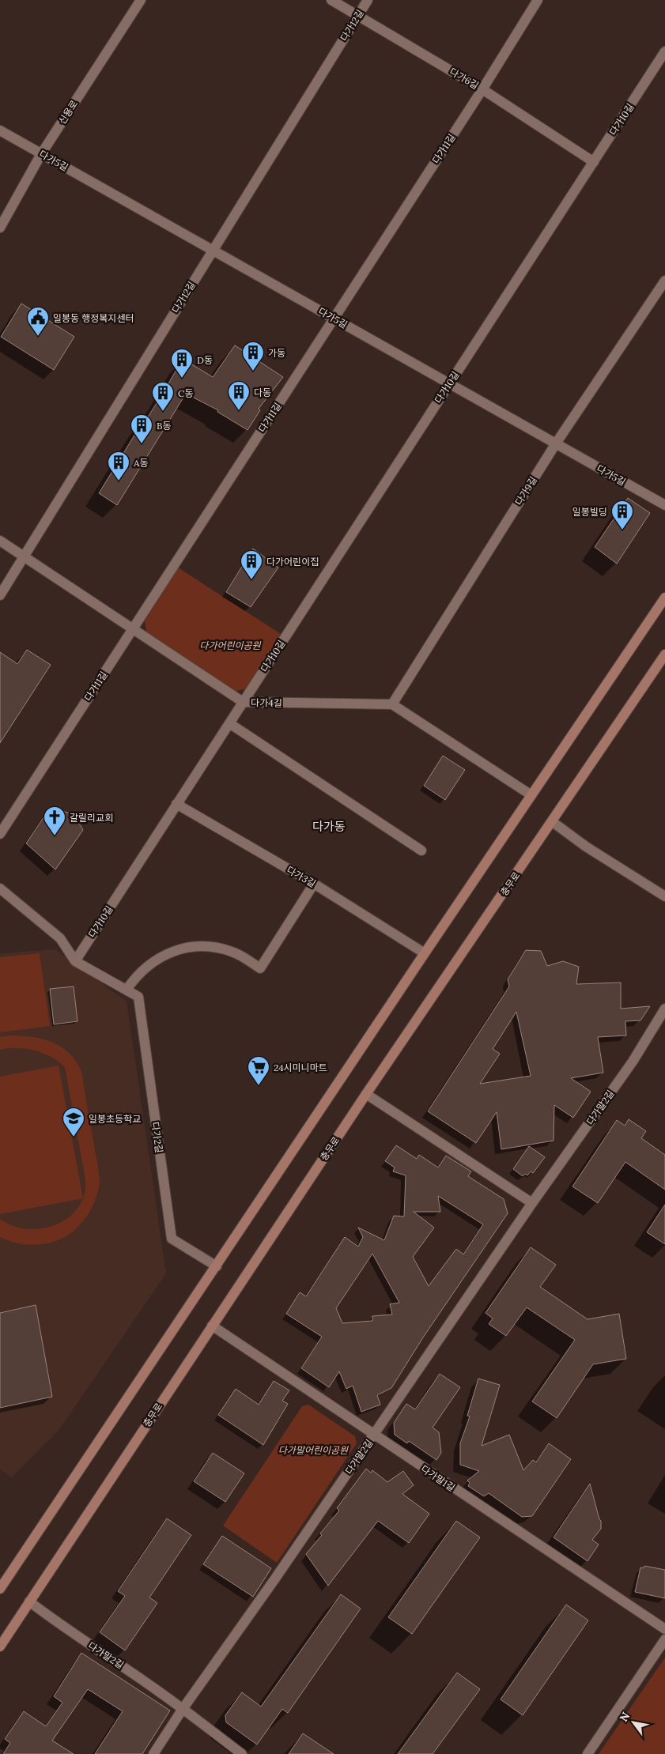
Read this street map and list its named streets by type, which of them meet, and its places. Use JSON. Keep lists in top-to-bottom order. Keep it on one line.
{"streets":{"main road":["충무로"],"street":["다가12길","다가6길","신용로","다가10길","다가11길","다가5길","다가9길","다가4길","다가3길","다가말2길","다가2길","다가말1길"]},"crossings":[["다가12길","다가6길"],["다가12길","다가5길"],["다가12길","다가4길"],["다가6길","다가10길"],["다가6길","다가11길"],["신용로","다가5길"],["다가10길","다가5길"],["다가10길","다가4길"],["다가10길","다가3길"],["다가10길","다가2길"],["다가11길","다가5길"],["다가11길","다가4길"],["다가5길","다가9길"],["다가9길","다가4길"],["충무로","다가말2길"],["충무로","다가말1길"],["다가말2길","다가말1길"]],"districts":["다가동"],"parks":["다가어린이공원","다가말어린이공원"],"places":{"public building":["일봉동 행정복지센터"],"building":["가동","D동","다동","C동","B동","A동","일봉빌딩","다가어린이집"],"church":["갈릴리교회"],"supermarket":["24시미니마트"],"school or university":["일봉초등학교"]},"north":"top left"}
